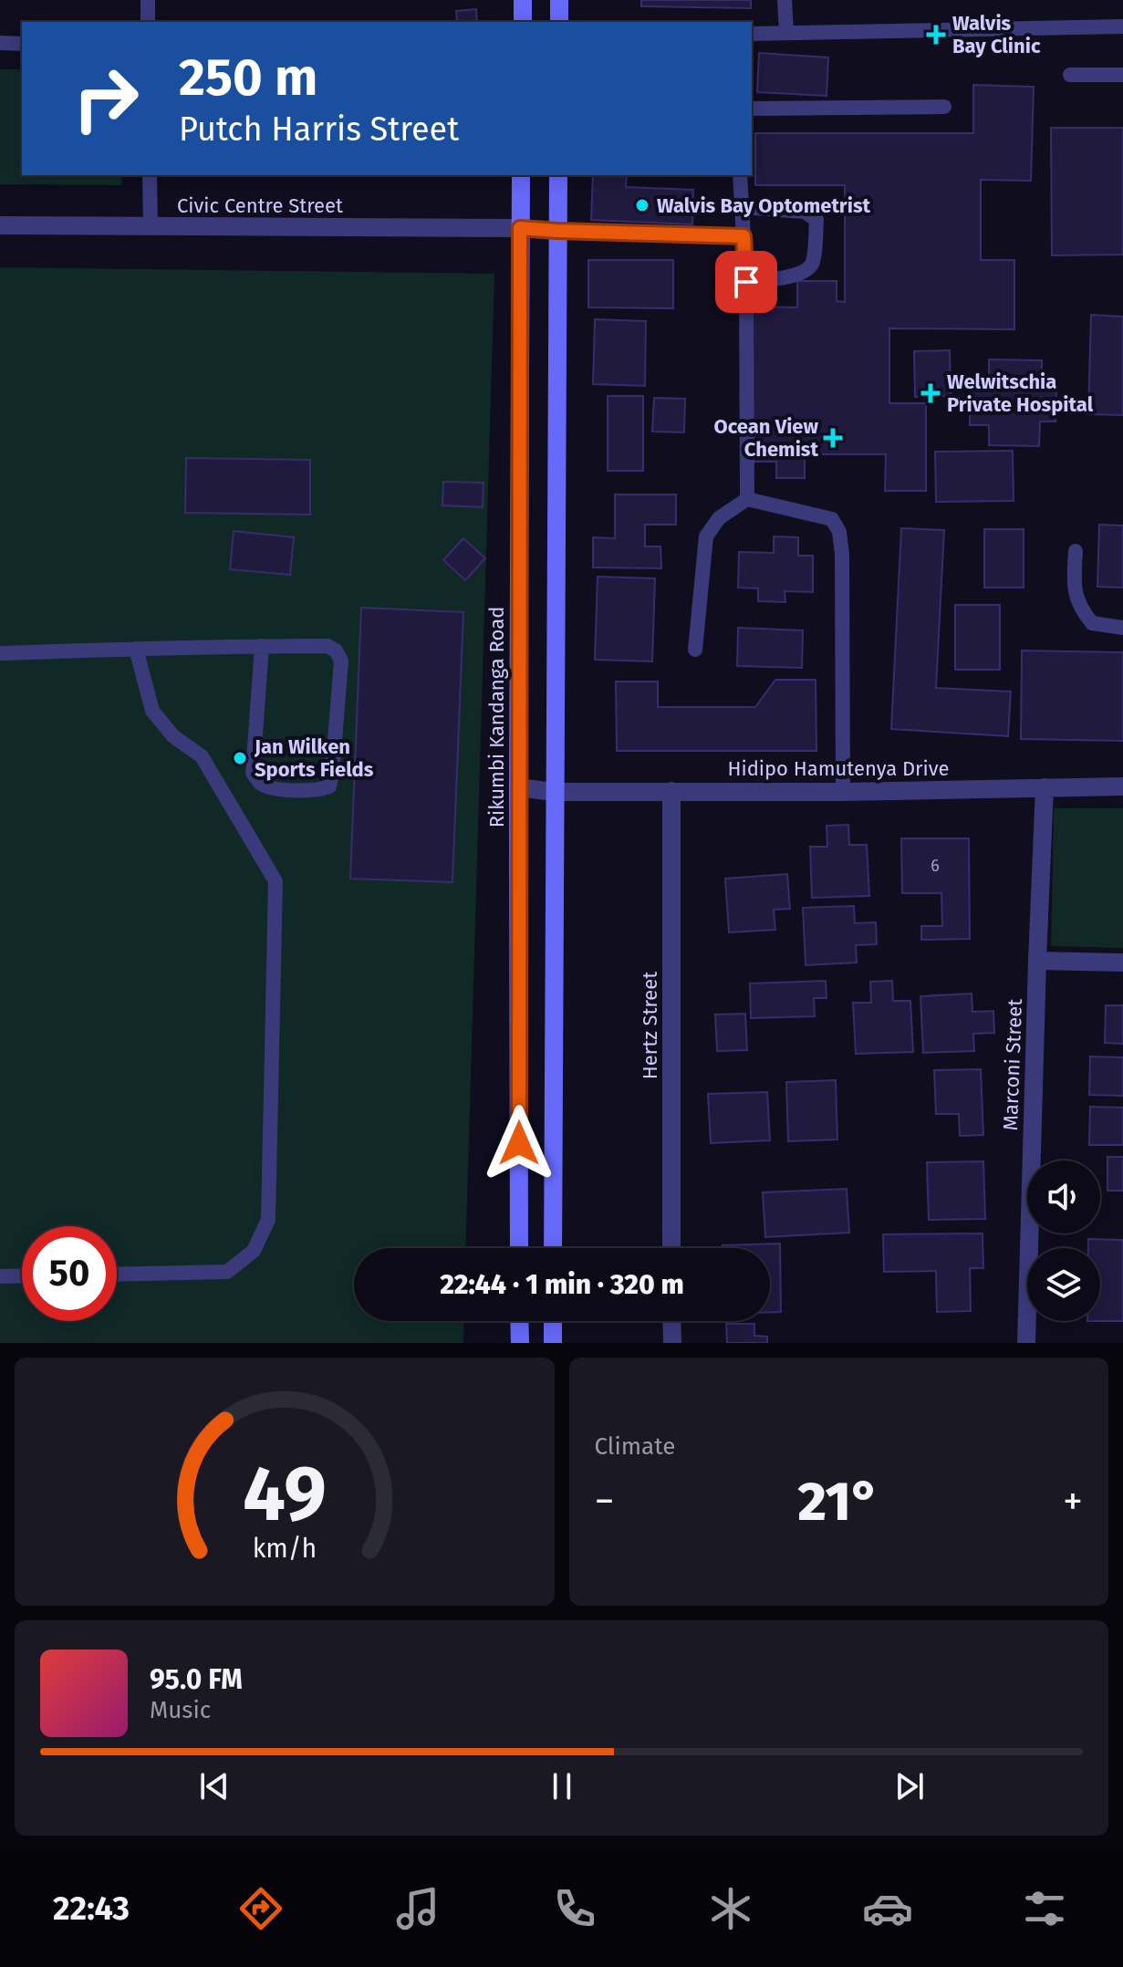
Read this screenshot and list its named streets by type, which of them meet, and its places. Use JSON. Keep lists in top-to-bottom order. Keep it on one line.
{"streets":{"main road":["Rikumbi Kandanga Road"],"street":["Civic Centre Street","Hidipo Hamutenya Drive","Hertz Street","Marconi Street"]},"crossings":[["Civic Centre Street","Rikumbi Kandanga Road"],["Rikumbi Kandanga Road","Hidipo Hamutenya Drive"],["Hidipo Hamutenya Drive","Hertz Street"],["Hidipo Hamutenya Drive","Marconi Street"]],"places":{"health":["Walvis Bay Clinic","Welwitschia Private Hospital","Ocean View Chemist"],"other":["Walvis Bay Optometrist","Jan Wilken Sports Fields"]},"house_numbers":["6"],"page":{"turn":["250 m","Putch Harris Street"],"limit":"50","trip":"22:44 · 1 min · 320 m","tile":"Climate","heat":["−","21°","+"],"song":["95.0 FM","Music"],"tabs":"22:43","gauge":["49","km/h"]}}
